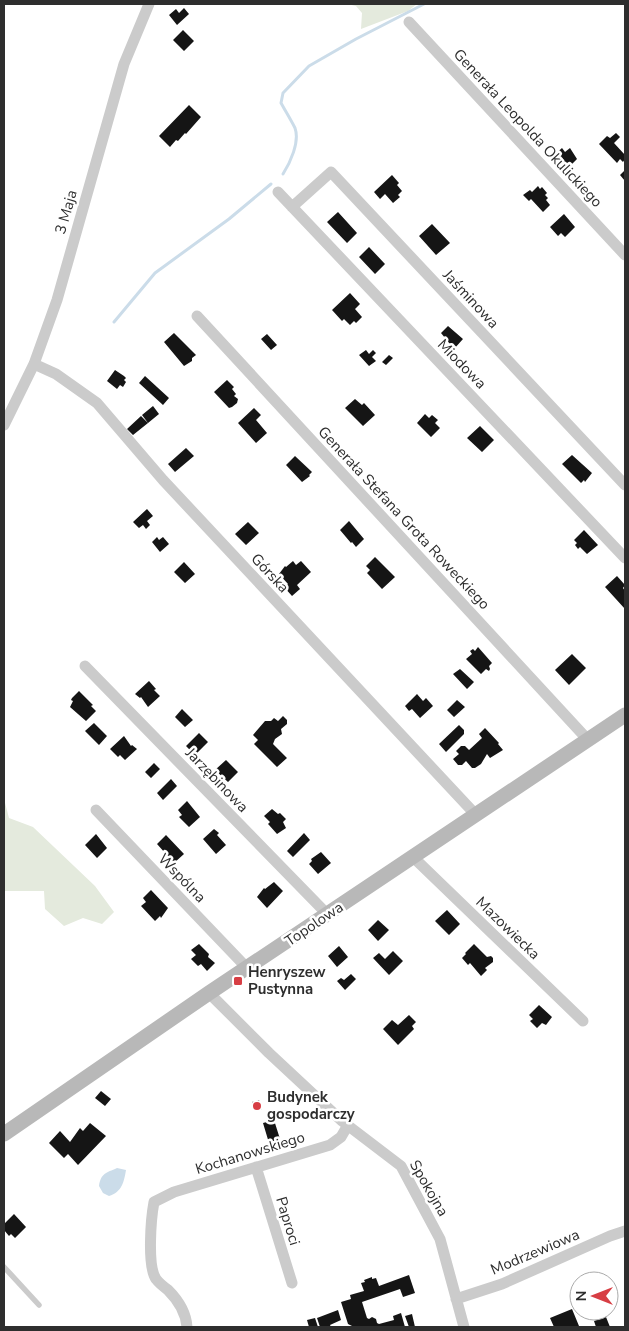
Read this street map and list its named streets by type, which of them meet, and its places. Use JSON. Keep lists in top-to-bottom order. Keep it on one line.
{"streets":{"street":["Generała Leopolda Okulickiego","3 Maja","Jaśminowa","Miodowa","Generała Stefana Grota Roweckiego","Górska","Jarzębinowa","Wspólna","Topolowa","Mazowiecka","Kochanowskiego","Spokojna","Paproci","Modrzewiowa"]},"crossings":[["3 Maja","Górska"],["Jaśminowa","Miodowa"],["Generała Stefana Grota Roweckiego","Topolowa"],["Górska","Topolowa"],["Jarzębinowa","Topolowa"],["Wspólna","Topolowa"],["Topolowa","Mazowiecka"],["Topolowa","Spokojna"],["Kochanowskiego","Spokojna"],["Kochanowskiego","Paproci"],["Spokojna","Modrzewiowa"]],"places":{"transit":["Henryszew Pustynna"],"other":["Budynek gospodarczy"]},"north":"left"}
